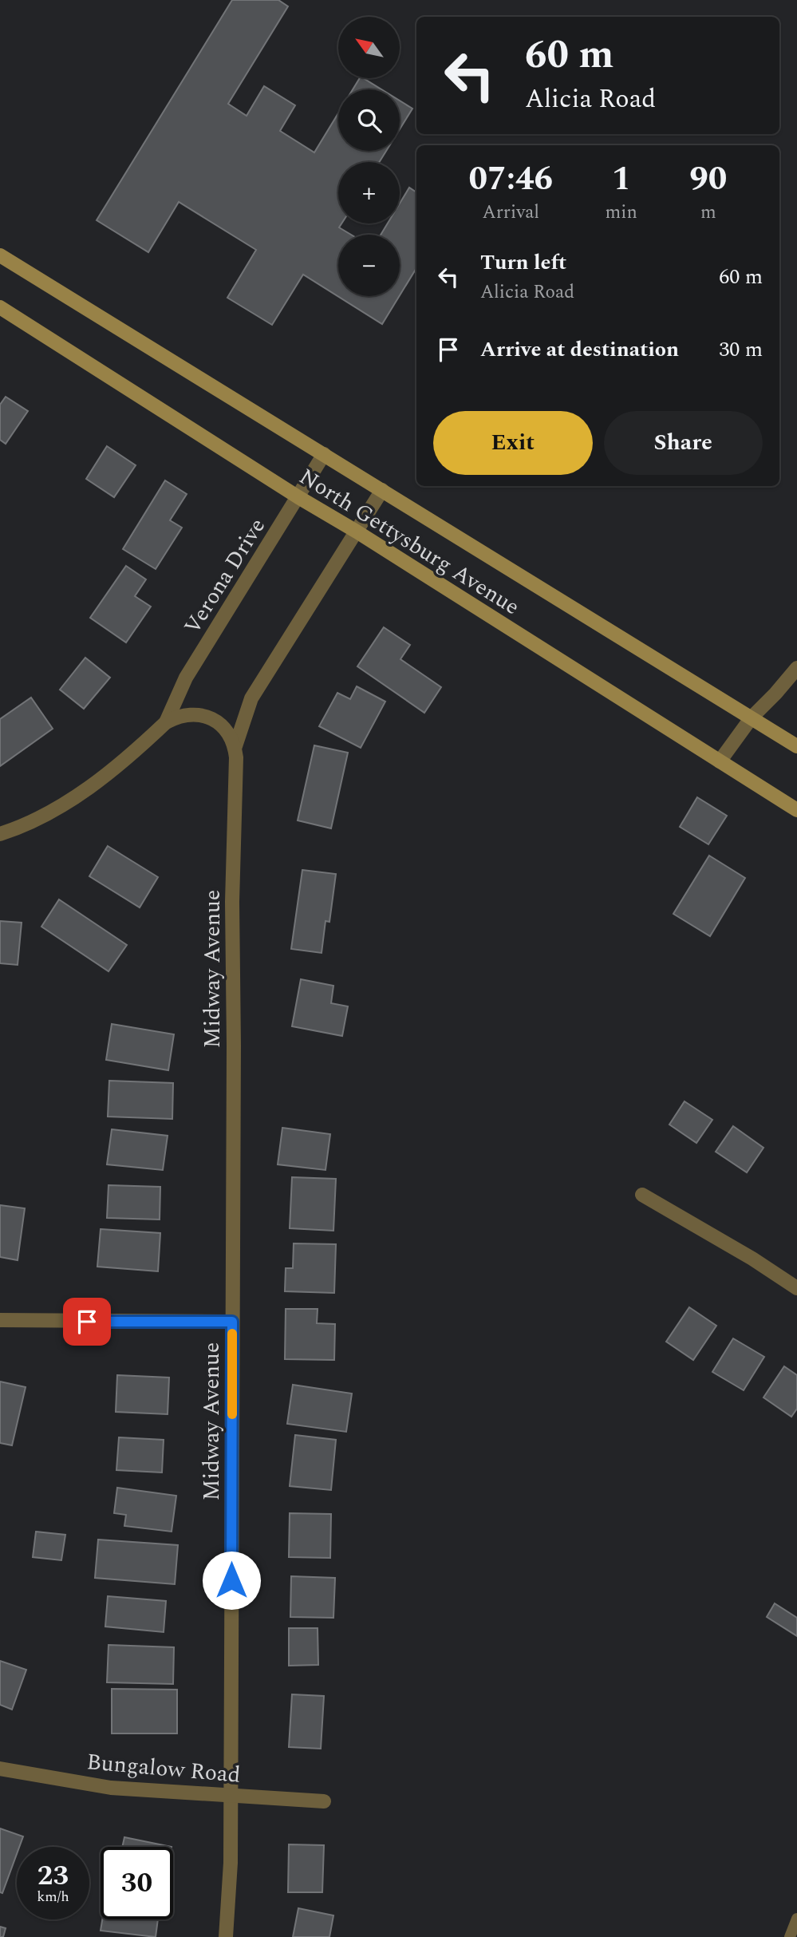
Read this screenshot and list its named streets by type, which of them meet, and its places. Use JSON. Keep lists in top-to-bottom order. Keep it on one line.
{"streets":{"main road":["North Gettysburg Avenue"],"street":["Verona Drive","Midway Avenue","Bungalow Road"]},"crossings":[["North Gettysburg Avenue","Verona Drive"],["Verona Drive","Midway Avenue"],["Midway Avenue","Bungalow Road"]],"north":"top left","page":{"map_buttons":["+","−"],"turn":["60 m","Alicia Road"],"eta":["07:46","Arrival","1","min","90","m"],"list":[{"name":"Turn left","note":"Alicia Road","value":"60 m"},{"name":"Arrive at destination","value":"30 m"}],"buttons":["Exit","Share"],"speed":"23 km/h","limit":"30"}}
